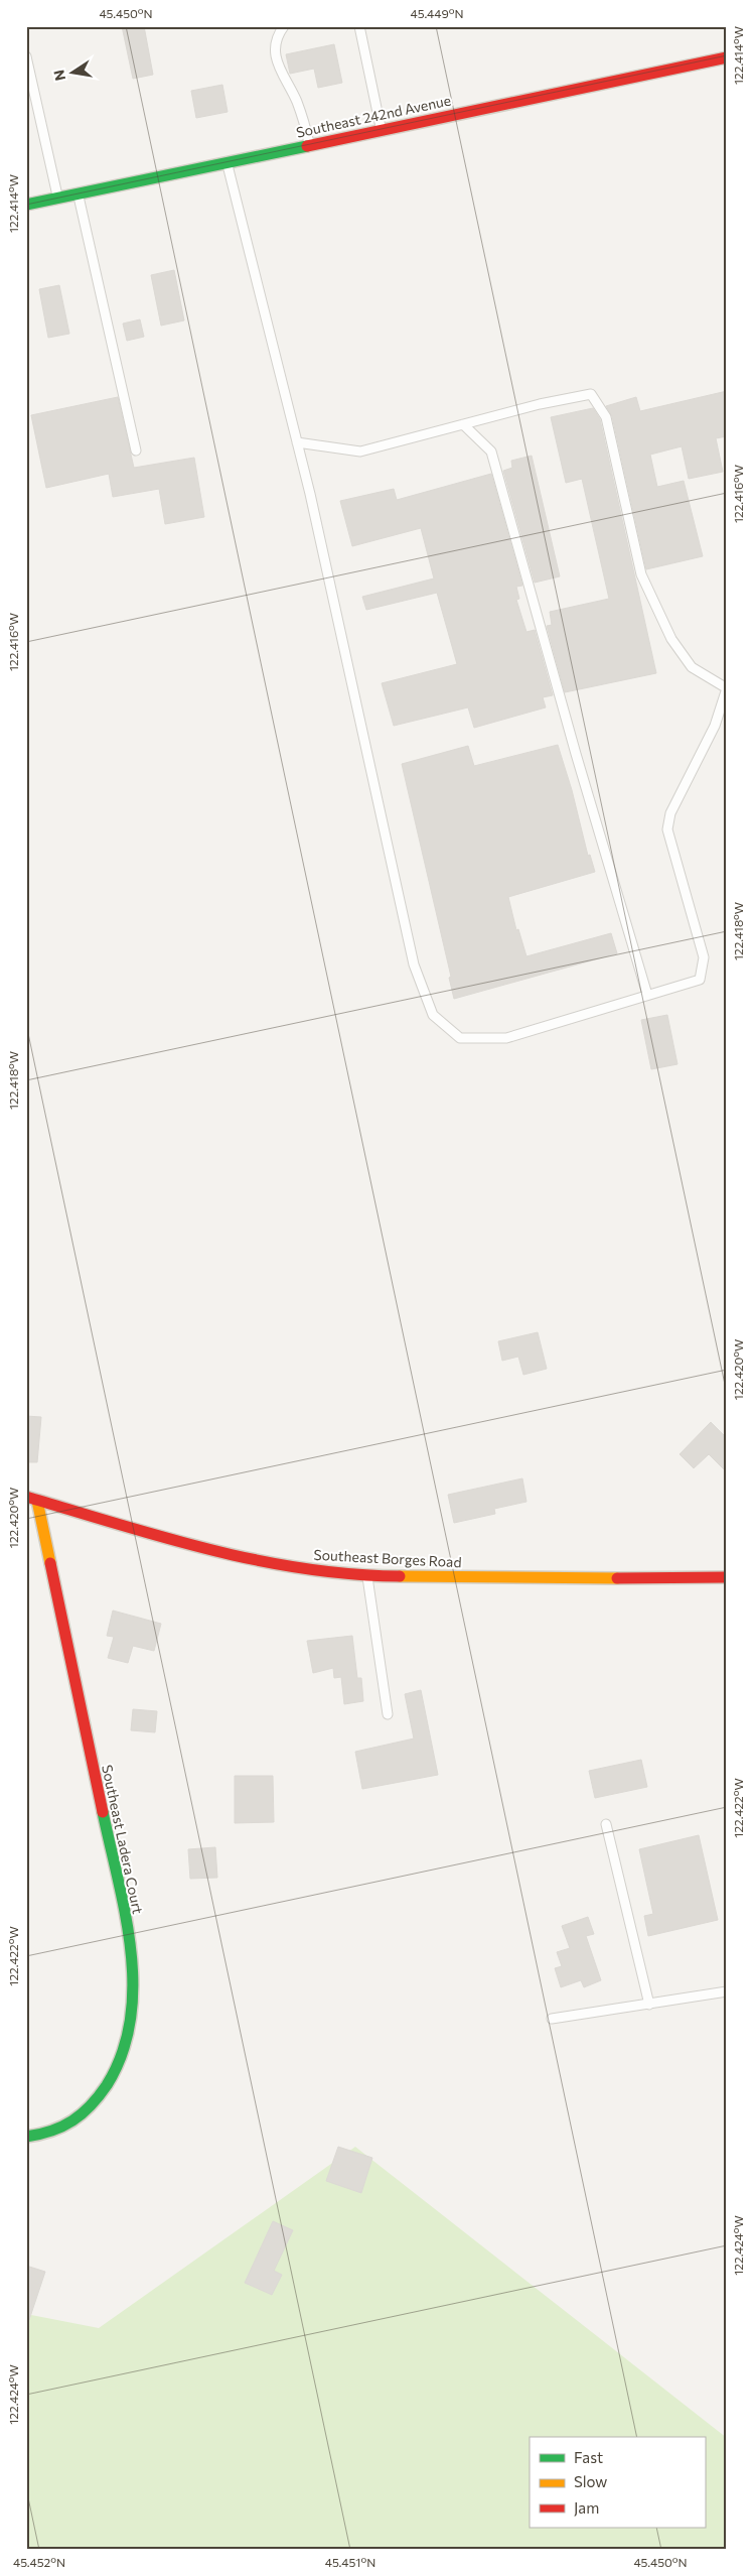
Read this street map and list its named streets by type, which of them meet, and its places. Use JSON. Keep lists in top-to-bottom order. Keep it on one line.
{"streets":{"street":["Southeast 242nd Avenue","Southeast Borges Road","Southeast Ladera Court"]},"crossings":[["Southeast Borges Road","Southeast Ladera Court"]],"legend":["Fast","Slow","Jam"],"north":"left","coordinates":["45.450°N","45.449°N","122.414°W","122.416°W","122.418°W","122.420°W","122.422°W","122.424°W","45.452°N","45.451°N"]}
